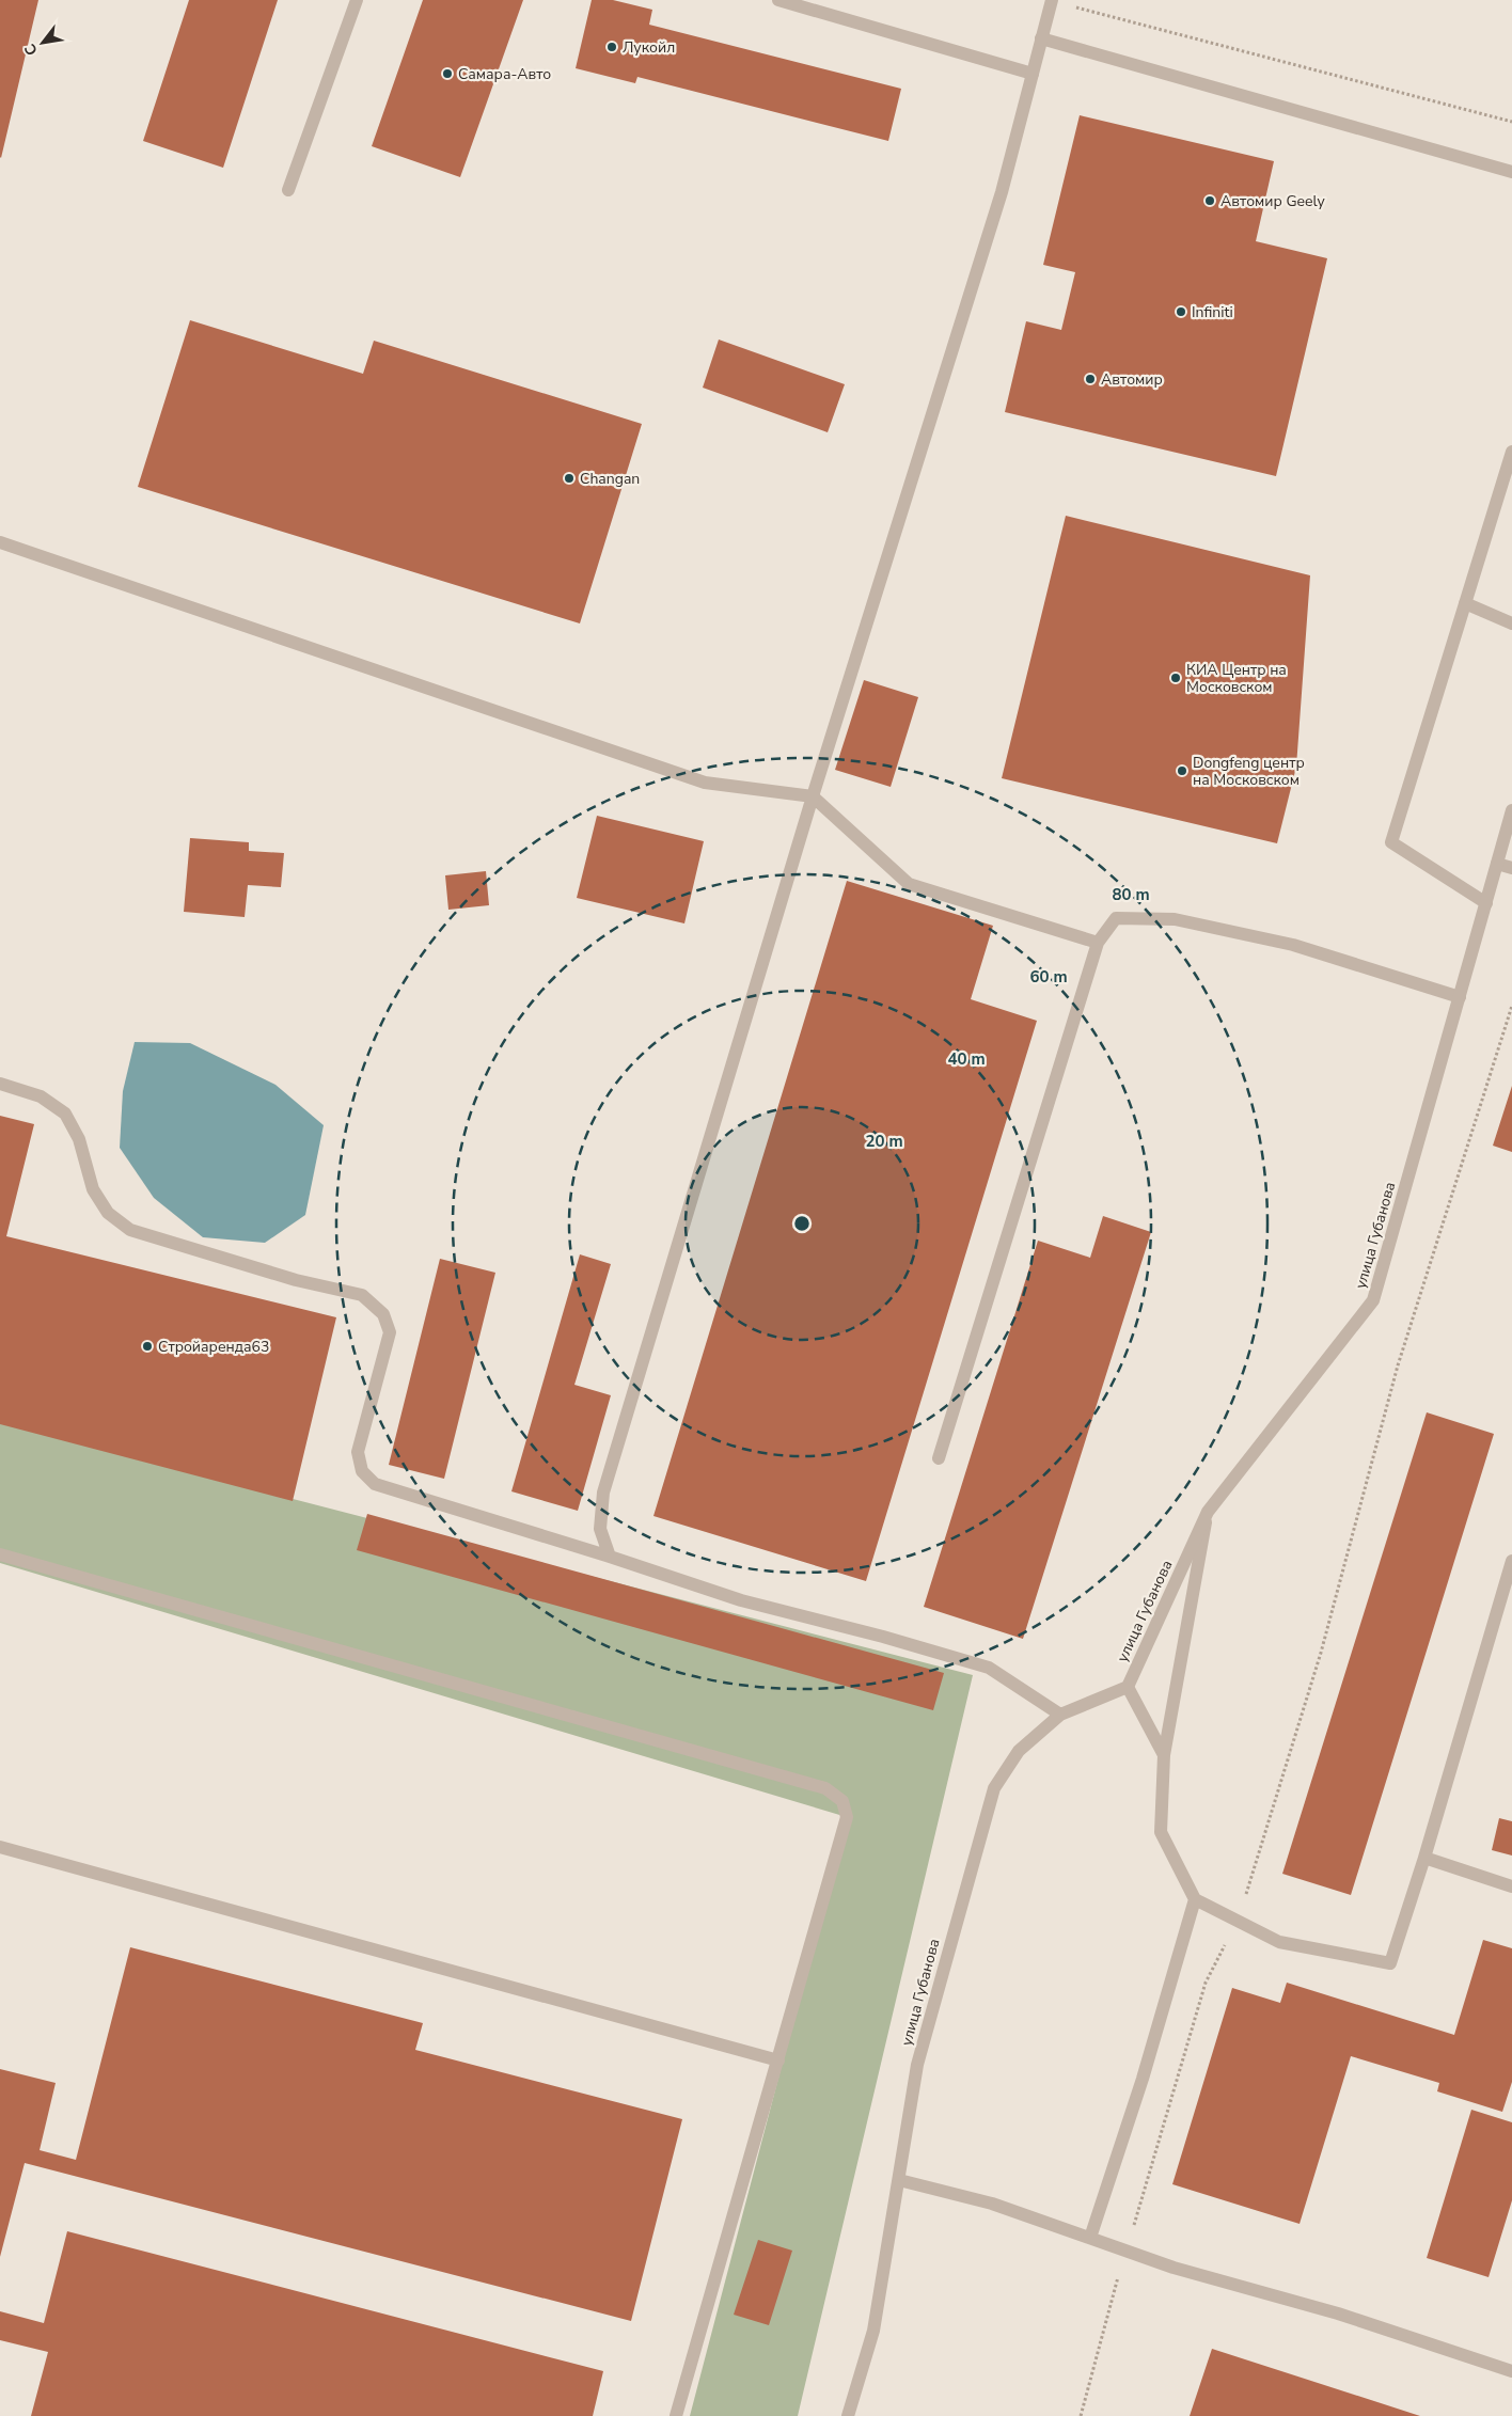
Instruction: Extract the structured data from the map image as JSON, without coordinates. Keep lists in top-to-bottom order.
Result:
{
  "streets": {
    "street": ["улица Губанова"]
  },
  "places": [
    "Лукойл",
    "Самара-Авто",
    "Автомир Geely",
    "Infiniti",
    "Автомир",
    "Changan",
    "КИА Центр на Московском",
    "Dongfeng центр на Московском",
    "Стройаренда63"
  ],
  "north": "bottom left",
  "rings": [
    "80 m",
    "60 m",
    "40 m",
    "20 m"
  ]
}
